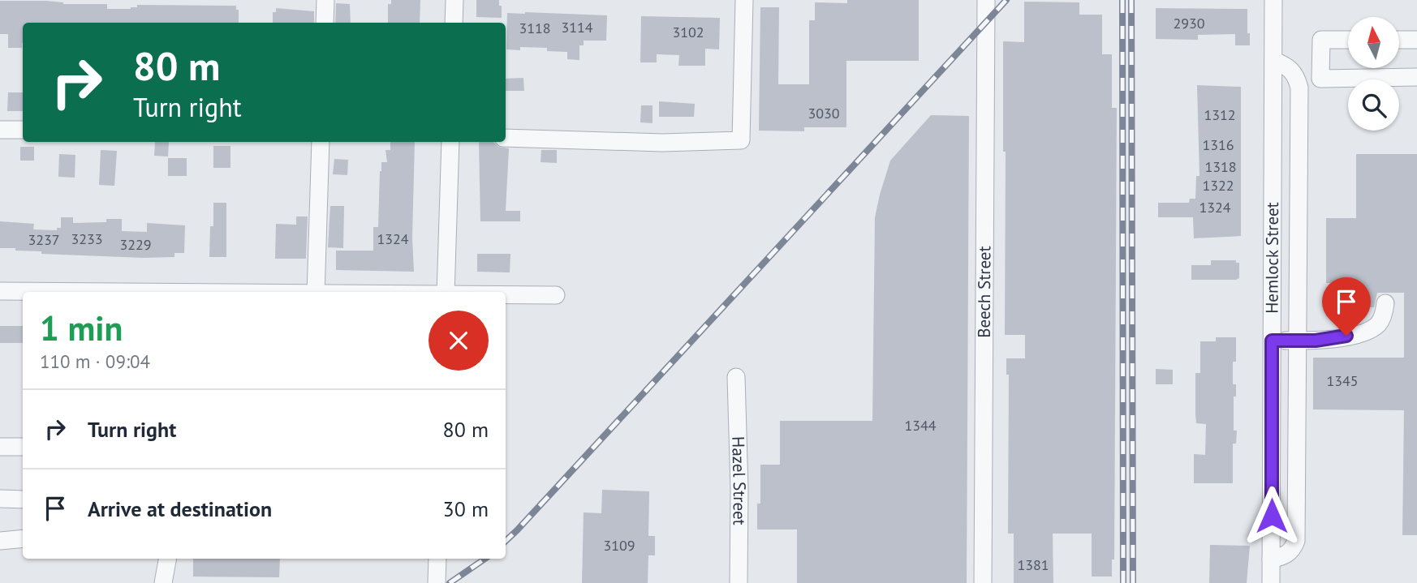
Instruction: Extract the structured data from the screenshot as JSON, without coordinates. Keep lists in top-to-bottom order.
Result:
{
  "streets": {
    "street": ["Hemlock Street", "Beech Street", "Hazel Street"]
  },
  "house_numbers": [
    "2930",
    "3114",
    "3118",
    "3102",
    "3030",
    "1312",
    "1316",
    "1318",
    "1322",
    "1324",
    "3233",
    "1324",
    "3237",
    "3229",
    "1345",
    "1344",
    "3109",
    "1381"
  ],
  "north": "top",
  "page": {
    "turn": ["80 m", "Turn right"],
    "heading": ["1 min", "110 m · 09:04"],
    "list": [
      {
        "name": "Turn right",
        "value": "80 m"
      },
      {
        "name": "Arrive at destination",
        "value": "30 m"
      }
    ]
  }
}
